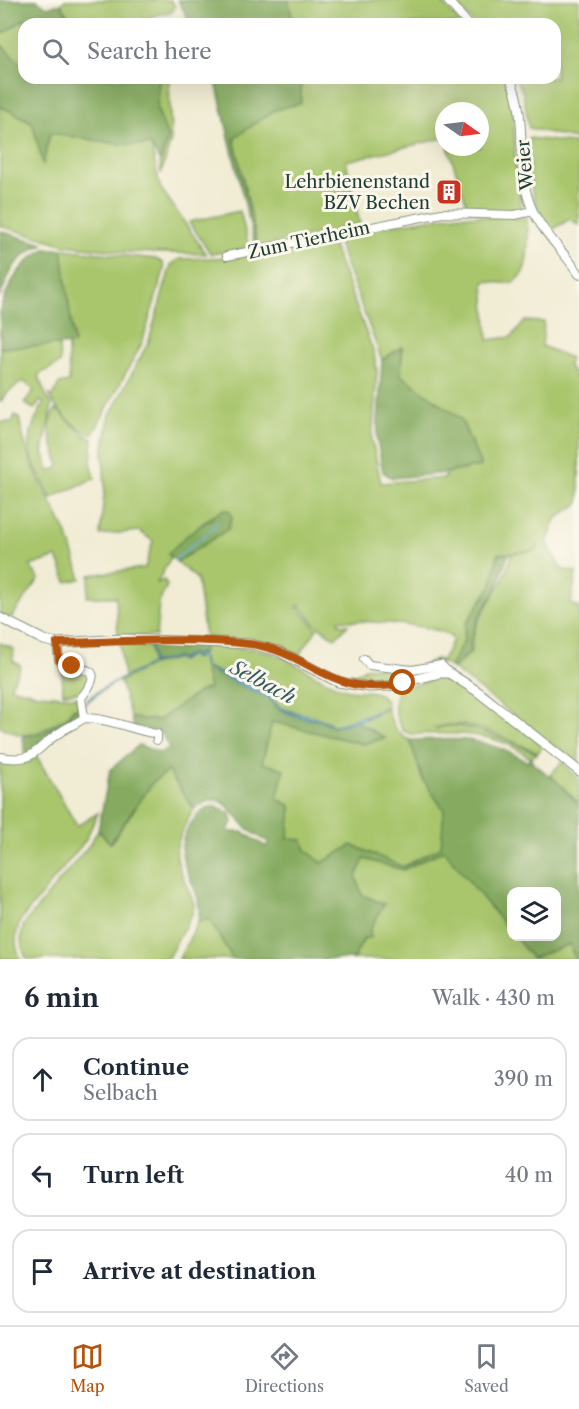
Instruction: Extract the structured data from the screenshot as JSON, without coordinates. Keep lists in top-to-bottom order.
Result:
{
  "streets": {
    "street": ["Weier", "Zum Tierheim"]
  },
  "crossings": [
    ["Weier", "Zum Tierheim"]
  ],
  "water": ["Selbach"],
  "places": {
    "building": ["Lehrbienenstand BZV Bechen"]
  },
  "north": "right",
  "page": {
    "search": "Search here",
    "heading": ["6 min", "Walk · 430 m"],
    "list": [
      ["Continue", "Selbach", "390 m"],
      ["Turn left", "40 m"],
      "Arrive at destination"
    ],
    "nav": ["Map", "Directions", "Saved"]
  }
}
